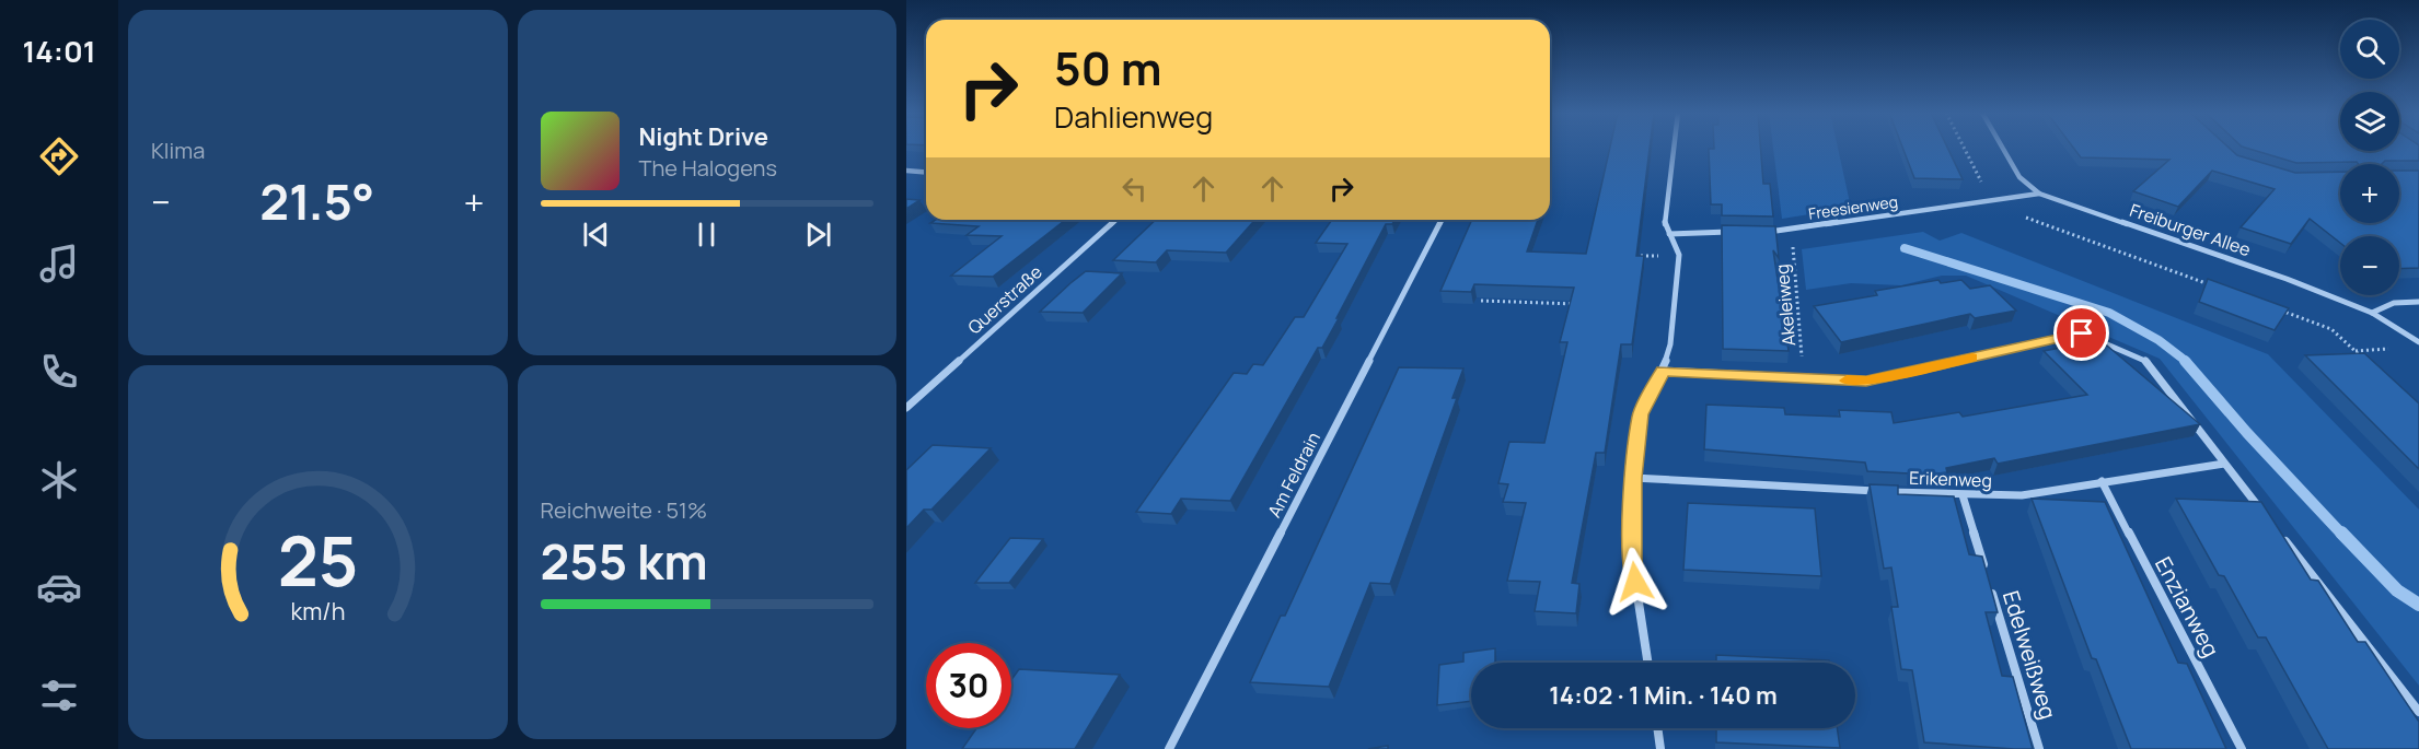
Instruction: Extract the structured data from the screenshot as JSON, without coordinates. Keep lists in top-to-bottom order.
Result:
{
  "streets": {
    "street": [
      "Freesienweg",
      "Freiburger Allee",
      "Querstraße",
      "Am Feldrain",
      "Erikenweg",
      "Enzianweg",
      "Edelweißweg"
    ],
    "path": ["Akeleiweg"]
  },
  "crossings": [
    ["Freesienweg", "Freiburger Allee"],
    ["Freesienweg", "Akeleiweg"],
    ["Erikenweg", "Enzianweg"],
    ["Erikenweg", "Edelweißweg"]
  ],
  "page": {
    "tabs": "14:01",
    "tile": [
      "Klima",
      ["Reichweite · 51%", "255 km"]
    ],
    "map_buttons": ["+", "−"],
    "turn": ["50 m", "Dahlienweg"],
    "song": ["Night Drive", "The Halogens"],
    "heat": ["−", "21.5°", "+"],
    "limit": "30",
    "trip": "14:02 · 1 Min. · 140 m",
    "gauge": ["25", "km/h"]
  }
}
